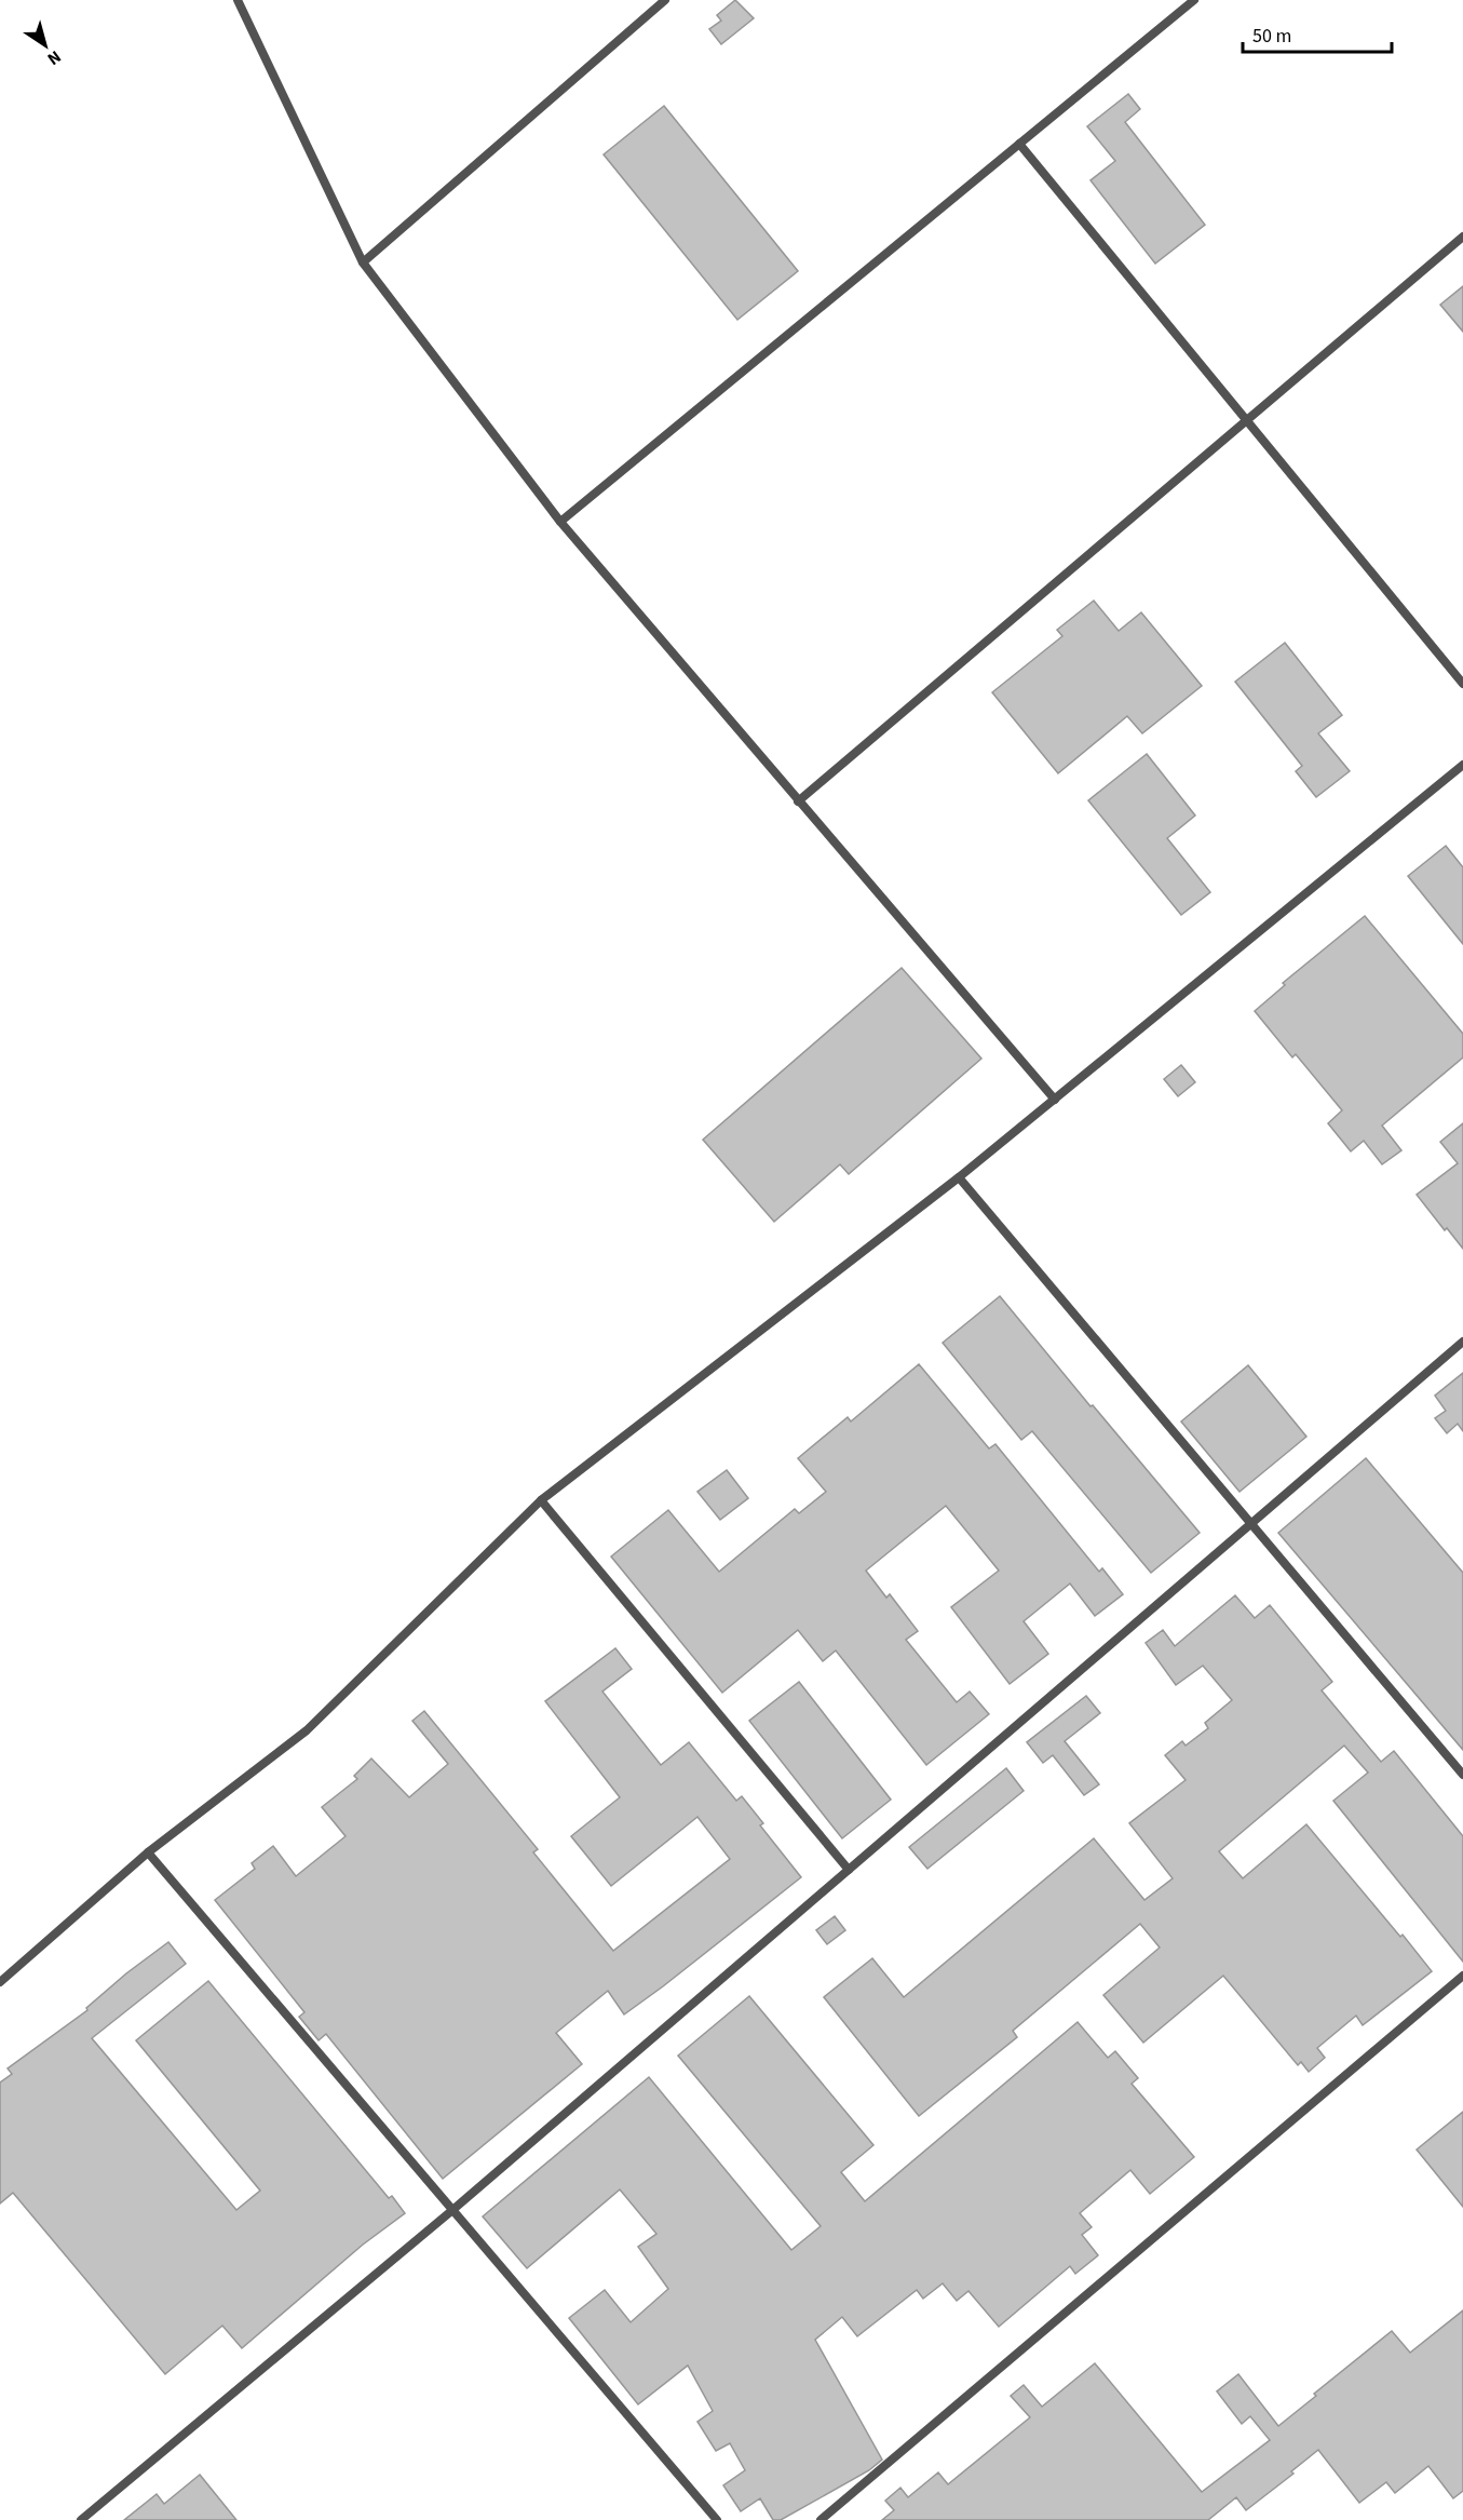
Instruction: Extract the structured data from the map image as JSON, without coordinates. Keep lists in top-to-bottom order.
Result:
{
  "scale_bar": "50 m",
  "north": "bottom right"
}
